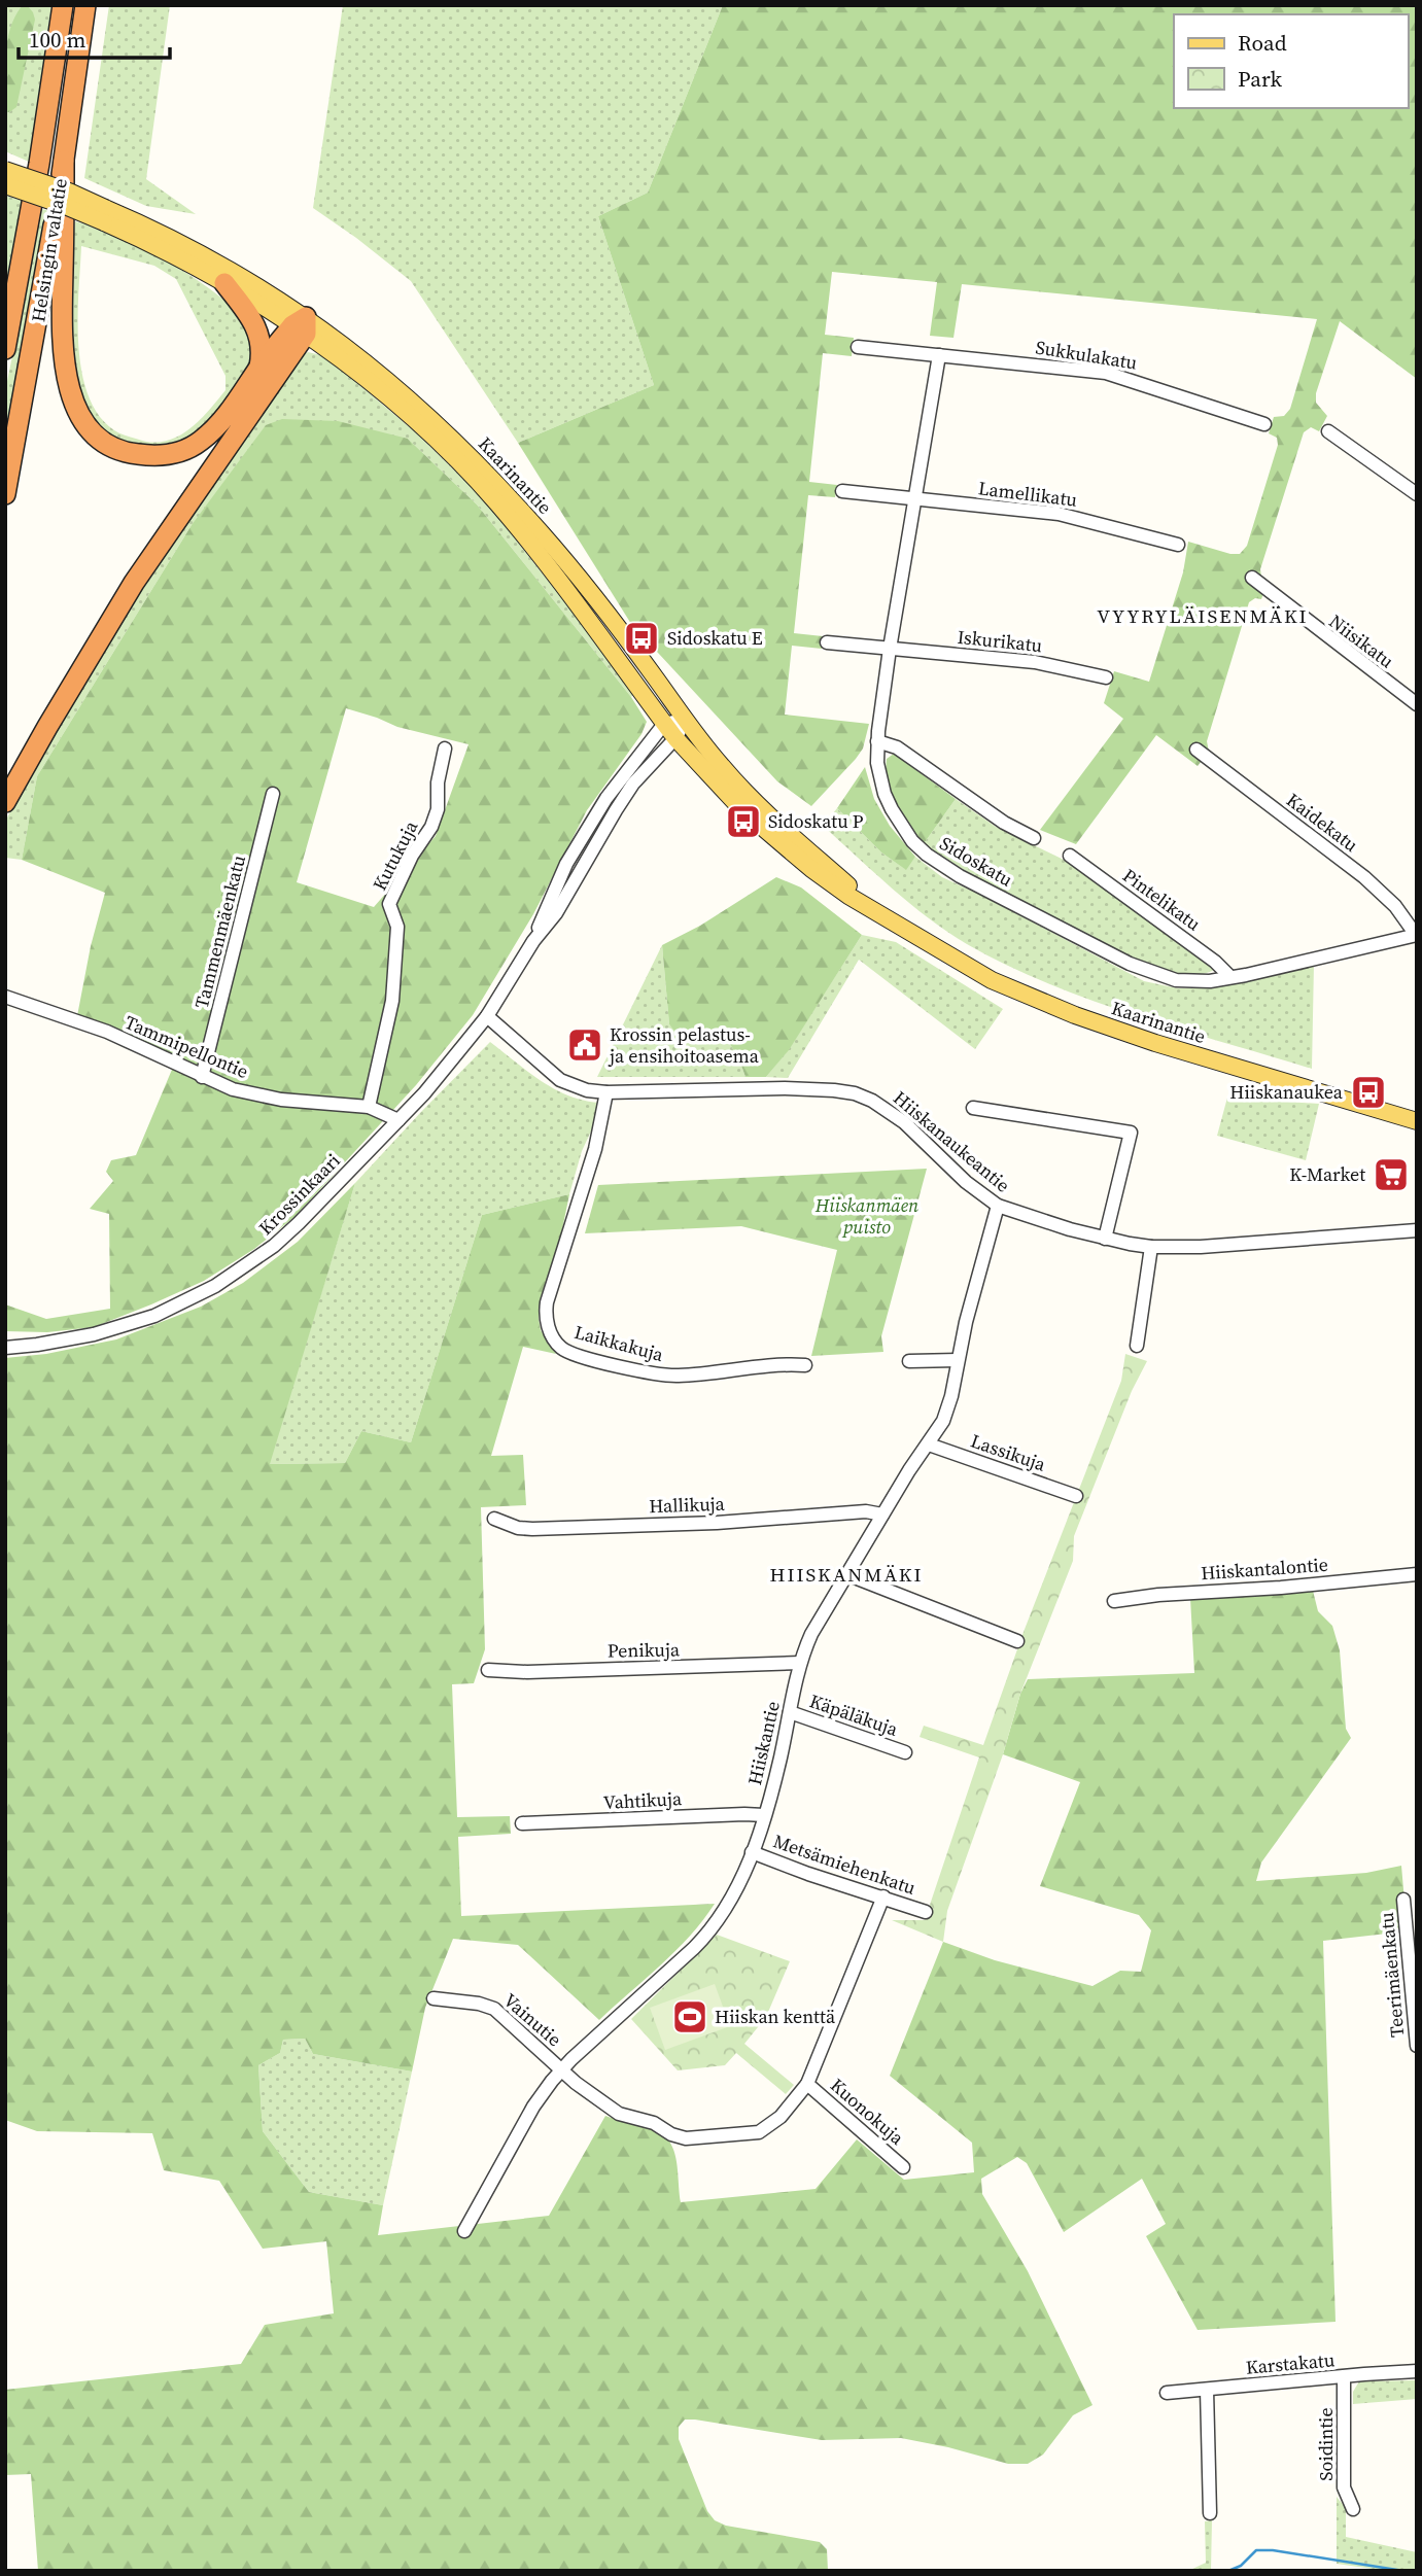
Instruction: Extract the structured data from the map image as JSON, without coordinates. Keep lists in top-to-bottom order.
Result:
{
  "streets": {
    "highway": ["Helsingin valtatie"],
    "main road": ["Kaarinantie"],
    "street": [
      "Sukkulakatu",
      "Lamellikatu",
      "Iskurikatu",
      "Niisikatu",
      "Kaidekatu",
      "Kutukuja",
      "Sidoskatu",
      "Pintelikatu",
      "Tammenmäenkatu",
      "Tammipellontie",
      "Hiiskanaukeantie",
      "Krossinkaari",
      "Laikkakuja",
      "Lassikuja",
      "Hallikuja",
      "Hiiskantalontie",
      "Penikuja",
      "Käpäläkuja",
      "Hiiskantie",
      "Vahtikuja",
      "Metsämiehenkatu",
      "Teerimäenkatu",
      "Vainutie",
      "Kuonokuja",
      "Karstakatu",
      "Soidintie"
    ]
  },
  "crossings": [
    ["Sukkulakatu", "Sidoskatu"],
    ["Kaarinantie", "Krossinkaari"],
    ["Lamellikatu", "Sidoskatu"],
    ["Iskurikatu", "Sidoskatu"],
    ["Kaidekatu", "Sidoskatu"],
    ["Kutukuja", "Tammipellontie"],
    ["Sidoskatu", "Pintelikatu"],
    ["Tammenmäenkatu", "Tammipellontie"],
    ["Tammipellontie", "Krossinkaari"],
    ["Hiiskanaukeantie", "Krossinkaari"],
    ["Hiiskanaukeantie", "Laikkakuja"],
    ["Hiiskanaukeantie", "Hiiskantie"],
    ["Lassikuja", "Hiiskantie"],
    ["Hallikuja", "Hiiskantie"],
    ["Penikuja", "Hiiskantie"],
    ["Käpäläkuja", "Hiiskantie"],
    ["Hiiskantie", "Vahtikuja"],
    ["Hiiskantie", "Metsämiehenkatu"],
    ["Hiiskantie", "Vainutie"],
    ["Metsämiehenkatu", "Vainutie"],
    ["Vainutie", "Kuonokuja"],
    ["Karstakatu", "Soidintie"]
  ],
  "districts": ["VYYRYLÄISENMÄKI", "HIISKANMÄKI"],
  "parks": ["Hiiskanmäen puisto"],
  "places": {
    "bus stop": ["Sidoskatu E", "Sidoskatu P", "Hiiskanaukea"],
    "public building": ["Krossin pelastus- ja ensihoitoasema"],
    "supermarket": ["K-Market"],
    "sports": ["Hiiskan kenttä"]
  },
  "legend": ["Road", "Park"],
  "scale_bar": "100 m"
}
